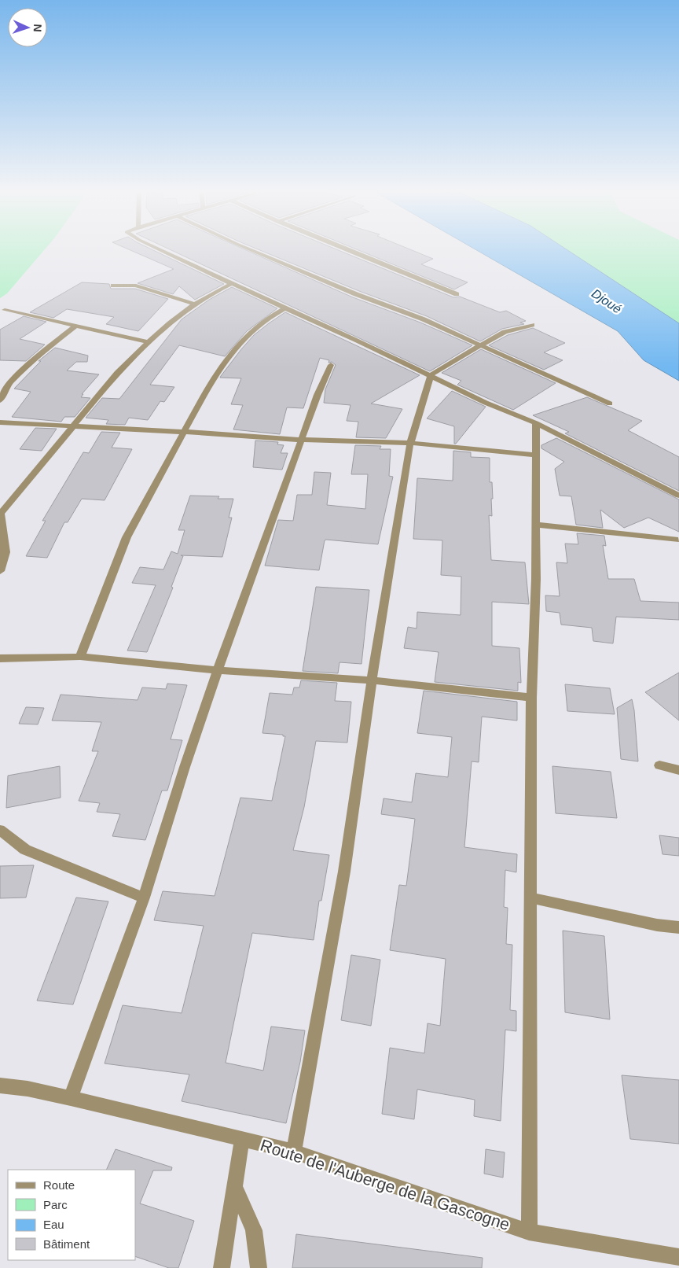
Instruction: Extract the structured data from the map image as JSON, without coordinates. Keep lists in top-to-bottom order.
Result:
{
  "streets": {
    "street": ["Route de l'Auberge de la Gascogne"]
  },
  "water": ["Djoué"],
  "legend": [
    "Route",
    "Parc",
    "Eau",
    "Bâtiment"
  ],
  "north": "right"
}
